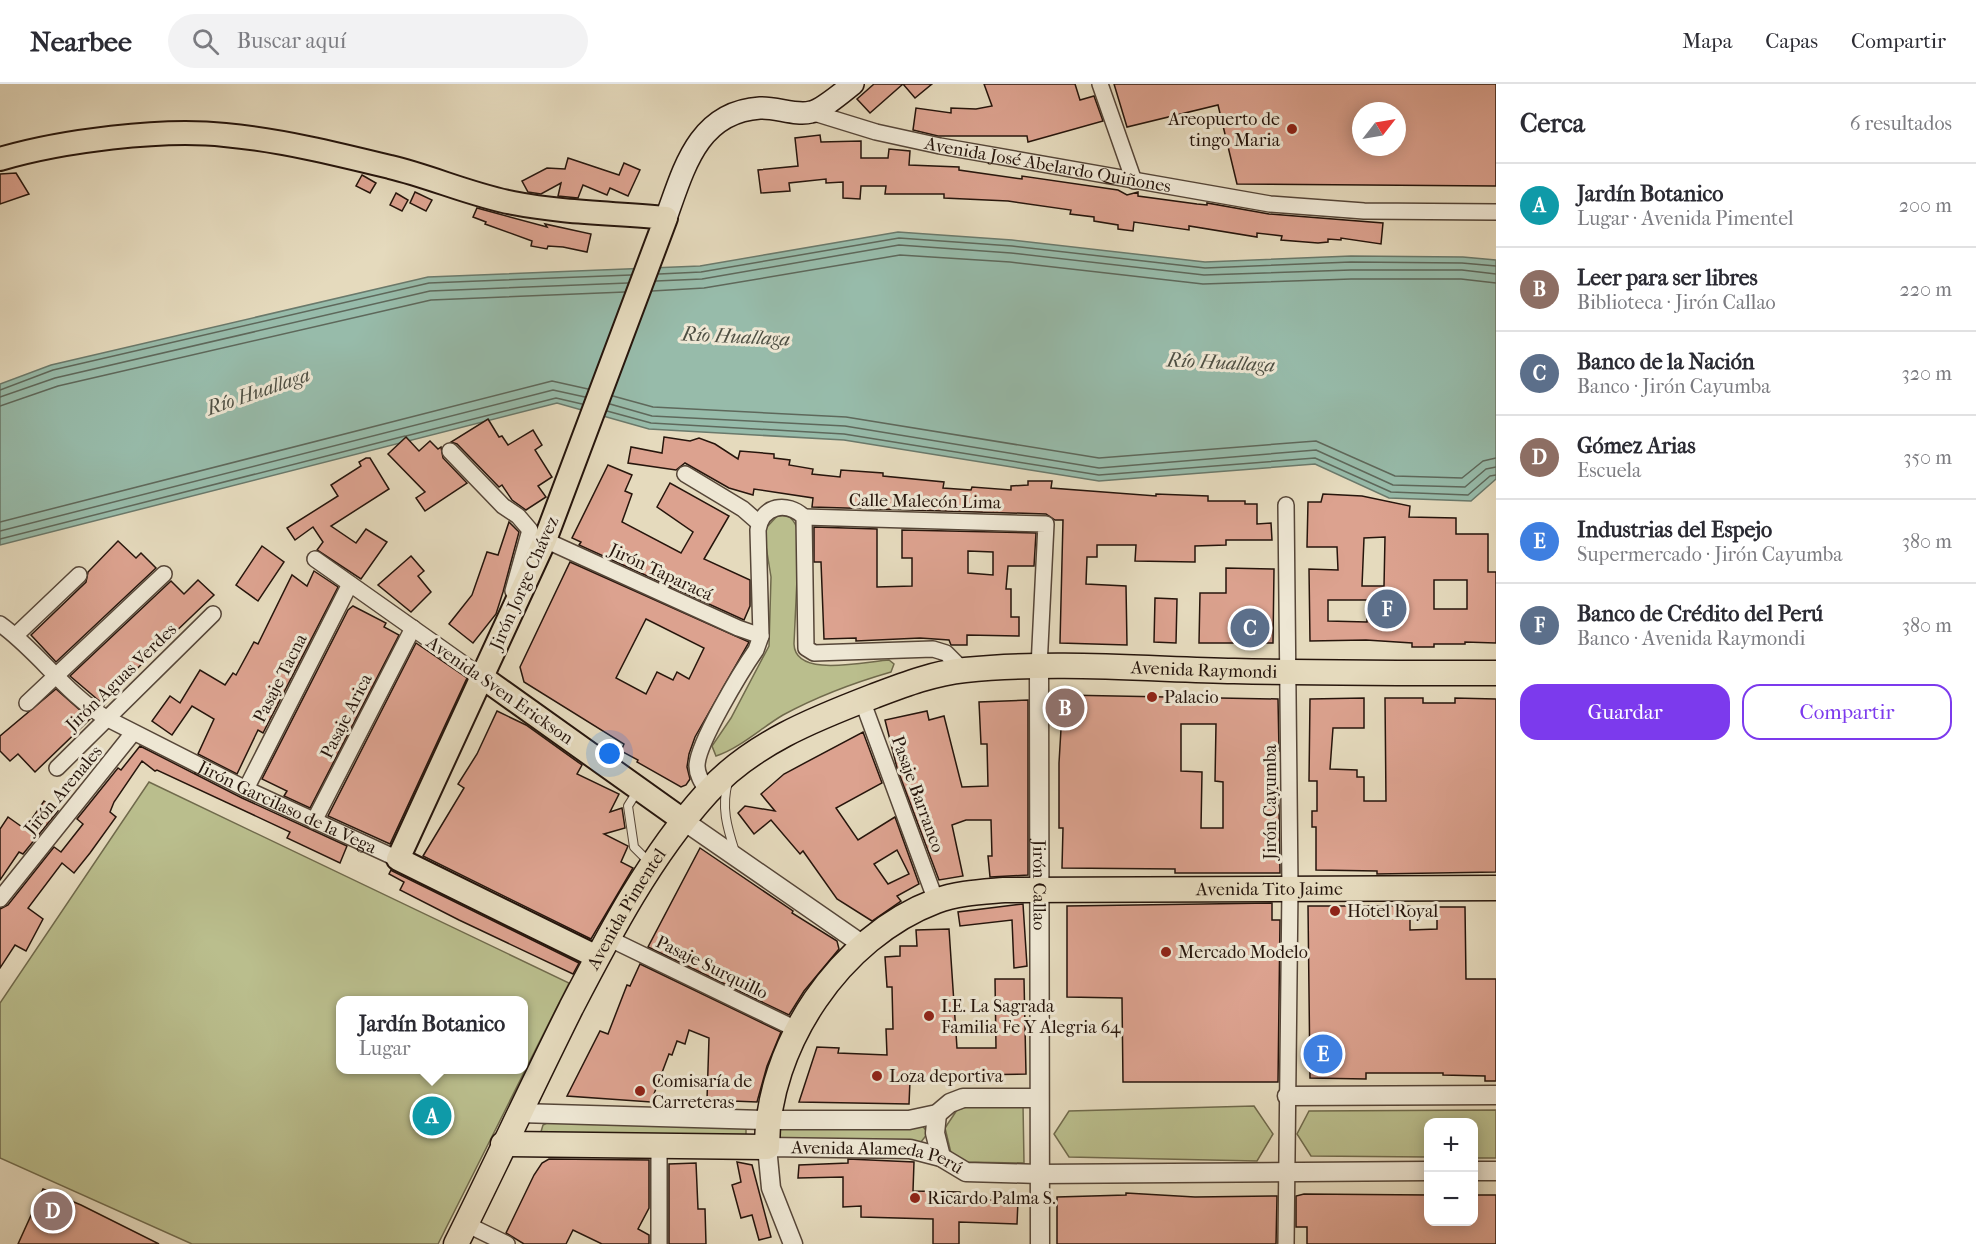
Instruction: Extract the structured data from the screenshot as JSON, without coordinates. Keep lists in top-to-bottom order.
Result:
{
  "streets": {
    "highway": [
      "Avenida Raymondi",
      "Avenida Tito Jaime",
      "Avenida Pimentel",
      "Avenida Alameda Perú"
    ],
    "main road": [
      "Avenida José Abelardo Quiñones",
      "Jirón Jorge Chávez",
      "Avenida Sven Erickson",
      "Jirón Garcilaso de la Vega"
    ],
    "street": [
      "Calle Malecón Lima",
      "Jirón Taparacá",
      "Jirón Aguas Verdes",
      "Pasaje Tacna",
      "Pasaje Arica",
      "Jirón Arenales",
      "Pasaje Barranco",
      "Jirón Cayumba",
      "Jirón Callao",
      "Pasaje Surquillo"
    ]
  },
  "crossings": [
    ["Avenida José Abelardo Quiñones", "Jirón Jorge Chávez"],
    ["Calle Malecón Lima", "Jirón Callao"],
    ["Jirón Taparacá", "Jirón Jorge Chávez"],
    ["Jirón Jorge Chávez", "Avenida Sven Erickson"],
    ["Jirón Jorge Chávez", "Jirón Garcilaso de la Vega"],
    ["Avenida Raymondi", "Jirón Cayumba"],
    ["Avenida Raymondi", "Jirón Callao"],
    ["Avenida Raymondi", "Avenida Pimentel"],
    ["Jirón Aguas Verdes", "Jirón Garcilaso de la Vega"],
    ["Pasaje Tacna", "Avenida Sven Erickson"],
    ["Pasaje Tacna", "Jirón Garcilaso de la Vega"],
    ["Avenida Sven Erickson", "Pasaje Arica"],
    ["Avenida Sven Erickson", "Avenida Tito Jaime"],
    ["Avenida Sven Erickson", "Avenida Pimentel"],
    ["Pasaje Arica", "Jirón Garcilaso de la Vega"],
    ["Jirón Arenales", "Jirón Garcilaso de la Vega"],
    ["Pasaje Barranco", "Avenida Tito Jaime"],
    ["Pasaje Barranco", "Avenida Pimentel"],
    ["Jirón Cayumba", "Avenida Tito Jaime"],
    ["Jirón Cayumba", "Avenida Alameda Perú"],
    ["Jirón Garcilaso de la Vega", "Avenida Pimentel"],
    ["Jirón Garcilaso de la Vega", "Pasaje Surquillo"],
    ["Jirón Callao", "Avenida Tito Jaime"],
    ["Jirón Callao", "Avenida Alameda Perú"],
    ["Avenida Tito Jaime", "Pasaje Surquillo"],
    ["Avenida Tito Jaime", "Avenida Alameda Perú"],
    ["Avenida Pimentel", "Pasaje Surquillo"],
    ["Avenida Pimentel", "Avenida Alameda Perú"]
  ],
  "water": ["Río Huallaga"],
  "places": [
    "Areopuerto de tingo Maria",
    "Palacio",
    "Hotel Royal",
    "Mercado Modelo",
    "I.E. La Sagrada Familia Fe Y Alegria 64",
    "Loza deportiva",
    "Comisaría de Carreteras",
    "Ricardo Palma S."
  ],
  "north": "top right",
  "page": {
    "header": "Nearbee",
    "search": "Buscar aquí",
    "nav": ["Mapa", "Capas", "Compartir"],
    "heading": ["Cerca", "6 resultados"],
    "list": [
      {
        "mark": "A",
        "name": "Jardín Botanico",
        "note": "Lugar · Avenida Pimentel",
        "value": "200 m"
      },
      {
        "mark": "B",
        "name": "Leer para ser libres",
        "note": "Biblioteca · Jirón Callao",
        "value": "220 m"
      },
      {
        "mark": "C",
        "name": "Banco de la Nación",
        "note": "Banco · Jirón Cayumba",
        "value": "320 m"
      },
      {
        "mark": "D",
        "name": "Gómez Arias",
        "note": "Escuela",
        "value": "350 m"
      },
      {
        "mark": "E",
        "name": "Industrias del Espejo",
        "note": "Supermercado · Jirón Cayumba",
        "value": "380 m"
      },
      {
        "mark": "F",
        "name": "Banco de Crédito del Perú",
        "note": "Banco · Avenida Raymondi",
        "value": "380 m"
      }
    ],
    "pins": [
      "F",
      "C",
      "B",
      "E",
      "A",
      "D"
    ],
    "buttons": ["Guardar", "Compartir"],
    "popup": ["Jardín Botanico", "Lugar"],
    "map_buttons": ["+", "−"]
  }
}
